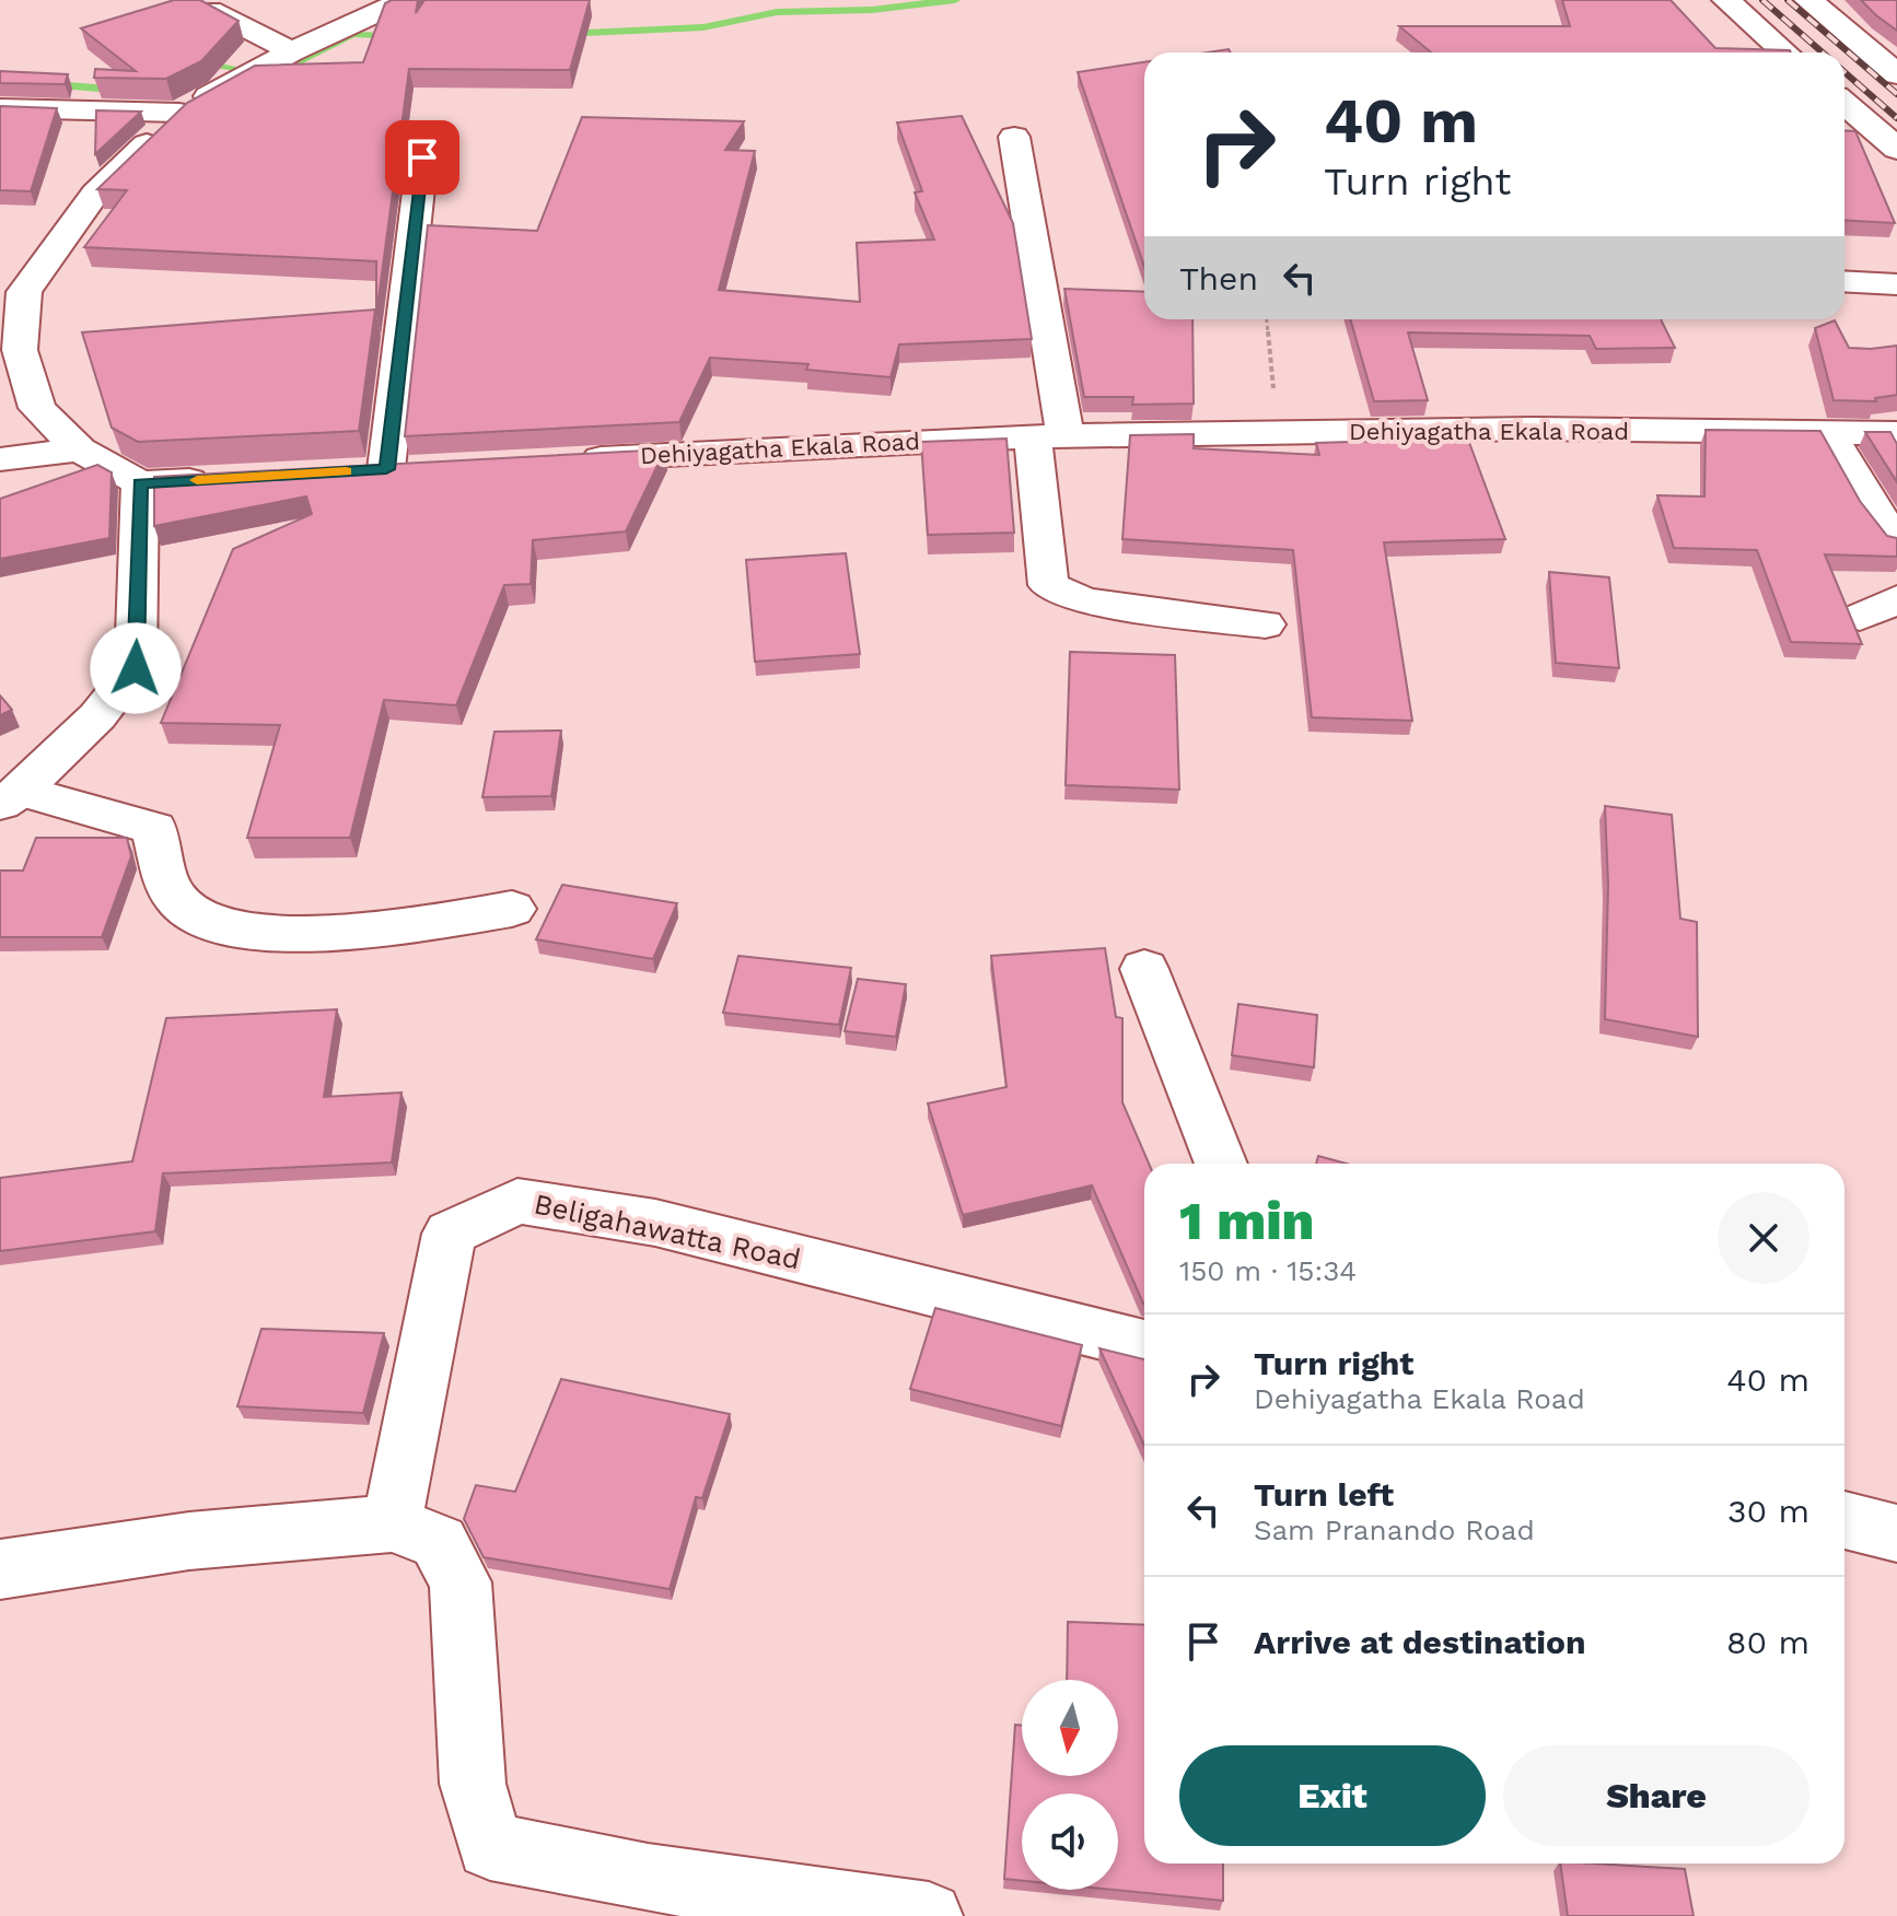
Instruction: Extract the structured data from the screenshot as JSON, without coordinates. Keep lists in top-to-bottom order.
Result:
{
  "streets": {
    "street": ["Dehiyagatha Ekala Road", "Beligahawatta Road"]
  },
  "north": "bottom",
  "page": {
    "turn": ["40 m", "Turn right"],
    "then": "Then",
    "heading": ["1 min", "150 m · 15:34"],
    "list": [
      {
        "name": "Turn right",
        "note": "Dehiyagatha Ekala Road",
        "value": "40 m"
      },
      {
        "name": "Turn left",
        "note": "Sam Pranando Road",
        "value": "30 m"
      },
      {
        "name": "Arrive at destination",
        "value": "80 m"
      }
    ],
    "buttons": ["Exit", "Share"]
  }
}
